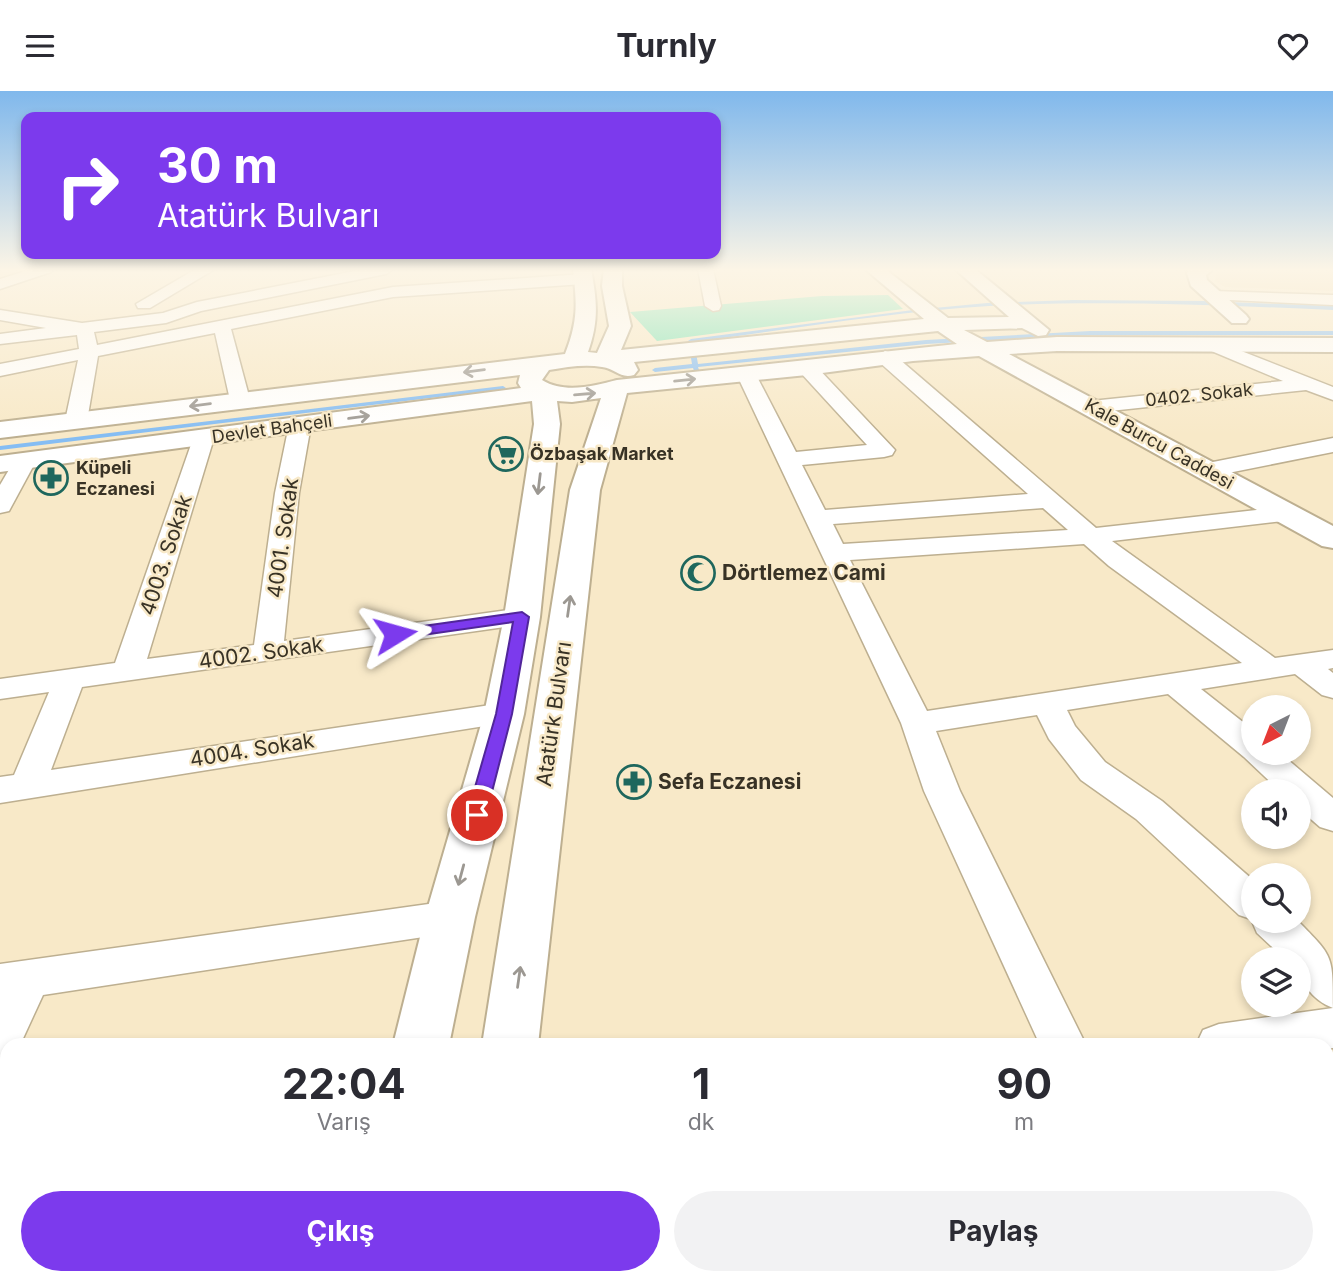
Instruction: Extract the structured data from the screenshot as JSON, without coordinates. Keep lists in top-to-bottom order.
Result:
{
  "streets": {
    "street": [
      "0402. Sokak",
      "Devlet Bahçeli",
      "Kale Burcu Caddesi",
      "4001. Sokak",
      "4003. Sokak",
      "4002. Sokak",
      "Atatürk Bulvarı",
      "4004. Sokak"
    ]
  },
  "crossings": [
    ["0402. Sokak", "Kale Burcu Caddesi"],
    ["Devlet Bahçeli", "4001. Sokak"],
    ["Devlet Bahçeli", "4003. Sokak"],
    ["4001. Sokak", "4002. Sokak"],
    ["4003. Sokak", "4002. Sokak"]
  ],
  "places": {
    "supermarket": ["Özbaşak Market"],
    "pharmacy": ["Küpeli Eczanesi", "Sefa Eczanesi"],
    "mosque": ["Dörtlemez Cami"]
  },
  "north": "bottom left",
  "page": {
    "header": "Turnly",
    "turn": ["30 m", "Atatürk Bulvarı"],
    "eta": [
      "22:04",
      "Varış",
      "1",
      "dk",
      "90",
      "m"
    ],
    "buttons": ["Çıkış", "Paylaş"]
  }
}
